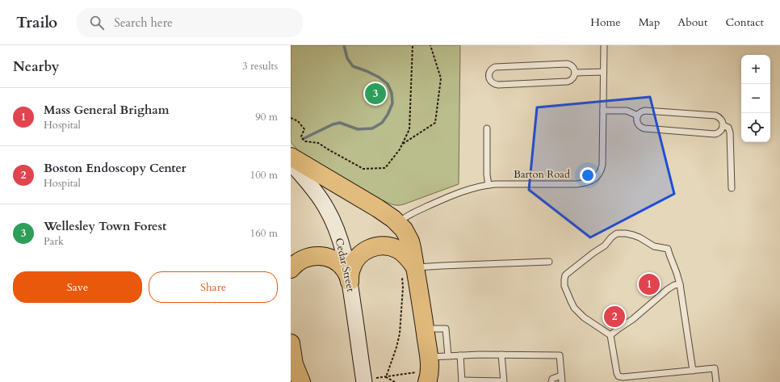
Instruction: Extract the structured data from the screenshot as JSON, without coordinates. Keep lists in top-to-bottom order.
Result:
{
  "streets": {
    "main road": ["Cedar Street"],
    "lane": ["Barton Road"]
  },
  "page": {
    "header": "Trailo",
    "search": "Search here",
    "nav": [
      "Home",
      "Map",
      "About",
      "Contact"
    ],
    "heading": ["Nearby", "3 results"],
    "map_buttons": ["+", "−"],
    "pins": ["3", "1", "2"],
    "list": [
      {
        "mark": "1",
        "name": "Mass General Brigham",
        "note": "Hospital",
        "value": "90 m"
      },
      {
        "mark": "2",
        "name": "Boston Endoscopy Center",
        "note": "Hospital",
        "value": "100 m"
      },
      {
        "mark": "3",
        "name": "Wellesley Town Forest",
        "note": "Park",
        "value": "160 m"
      }
    ],
    "buttons": ["Save", "Share"]
  }
}
